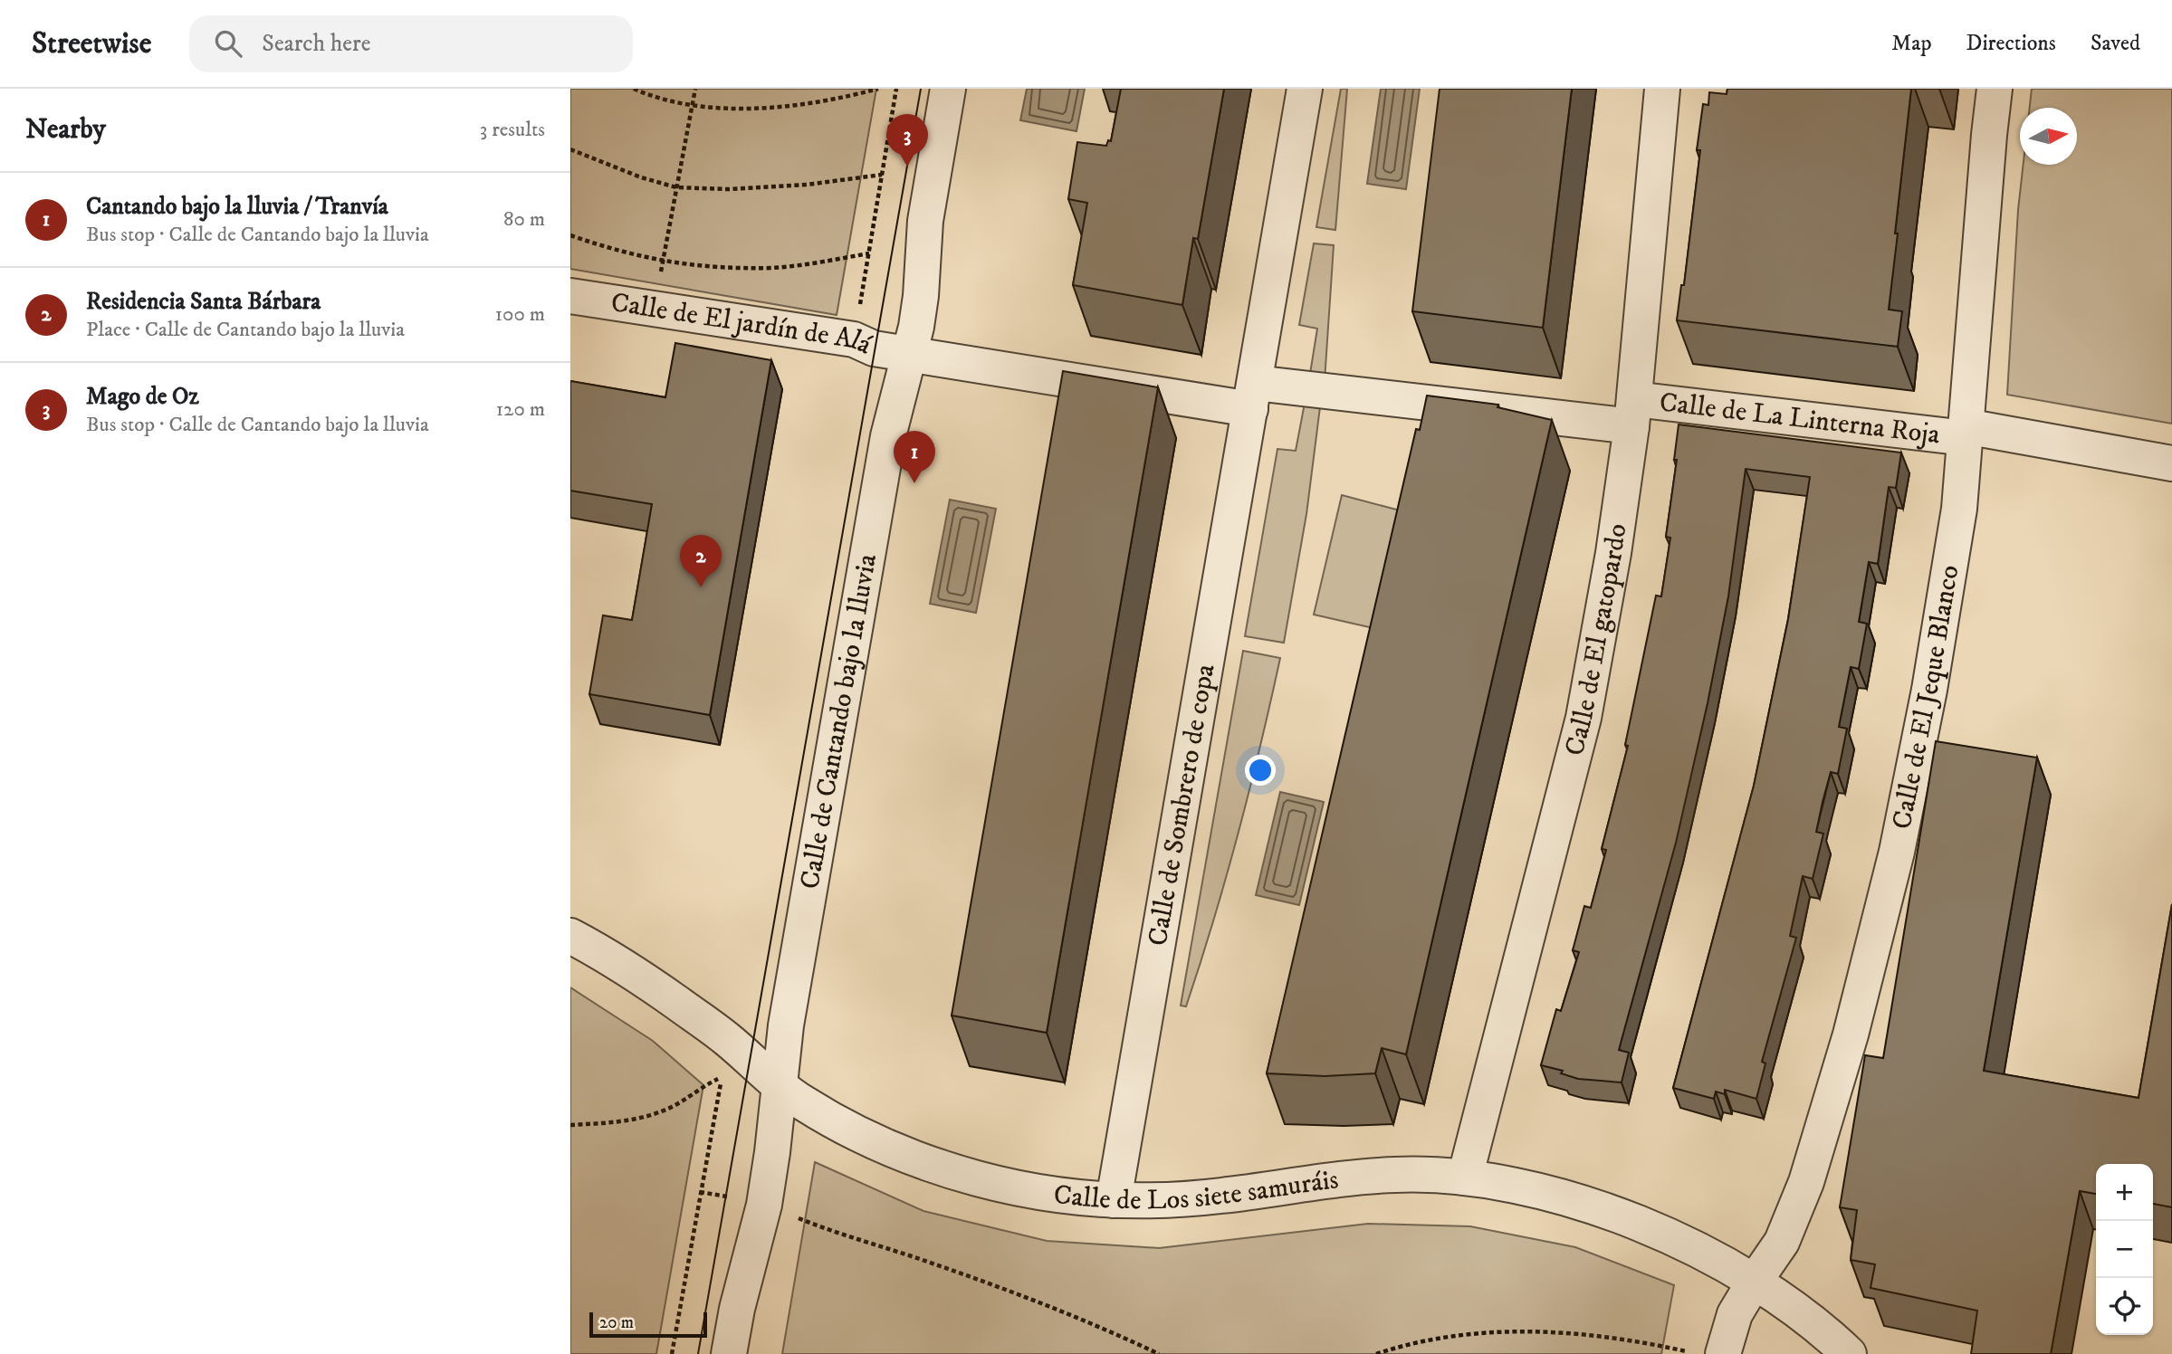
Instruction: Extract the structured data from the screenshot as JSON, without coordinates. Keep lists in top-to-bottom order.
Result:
{
  "streets": {
    "street": [
      "Calle de El jardín de Alá",
      "Calle de La Linterna Roja",
      "Calle de El gatopardo",
      "Calle de El Jeque Blanco",
      "Calle de Cantando bajo la lluvia",
      "Calle de Sombrero de copa",
      "Calle de Los siete samuráis"
    ]
  },
  "crossings": [
    ["Calle de El jardín de Alá", "Calle de La Linterna Roja"],
    ["Calle de El jardín de Alá", "Calle de Cantando bajo la lluvia"],
    ["Calle de La Linterna Roja", "Calle de El gatopardo"],
    ["Calle de La Linterna Roja", "Calle de El Jeque Blanco"],
    ["Calle de La Linterna Roja", "Calle de Cantando bajo la lluvia"],
    ["Calle de La Linterna Roja", "Calle de Sombrero de copa"],
    ["Calle de El gatopardo", "Calle de Los siete samuráis"],
    ["Calle de El Jeque Blanco", "Calle de Los siete samuráis"],
    ["Calle de Cantando bajo la lluvia", "Calle de Los siete samuráis"],
    ["Calle de Sombrero de copa", "Calle de Los siete samuráis"]
  ],
  "scale_bar": "20 m",
  "north": "right",
  "page": {
    "header": "Streetwise",
    "search": "Search here",
    "nav": ["Map", "Directions", "Saved"],
    "heading": ["Nearby", "3 results"],
    "pins": ["3", "1", "2"],
    "list": [
      {
        "mark": "1",
        "name": "Cantando bajo la lluvia / Tranvía",
        "note": "Bus stop · Calle de Cantando bajo la lluvia",
        "value": "80 m"
      },
      {
        "mark": "2",
        "name": "Residencia Santa Bárbara",
        "note": "Place · Calle de Cantando bajo la lluvia",
        "value": "100 m"
      },
      {
        "mark": "3",
        "name": "Mago de Oz",
        "note": "Bus stop · Calle de Cantando bajo la lluvia",
        "value": "120 m"
      }
    ],
    "map_buttons": ["+", "−"],
    "scale": "20 m"
  }
}
